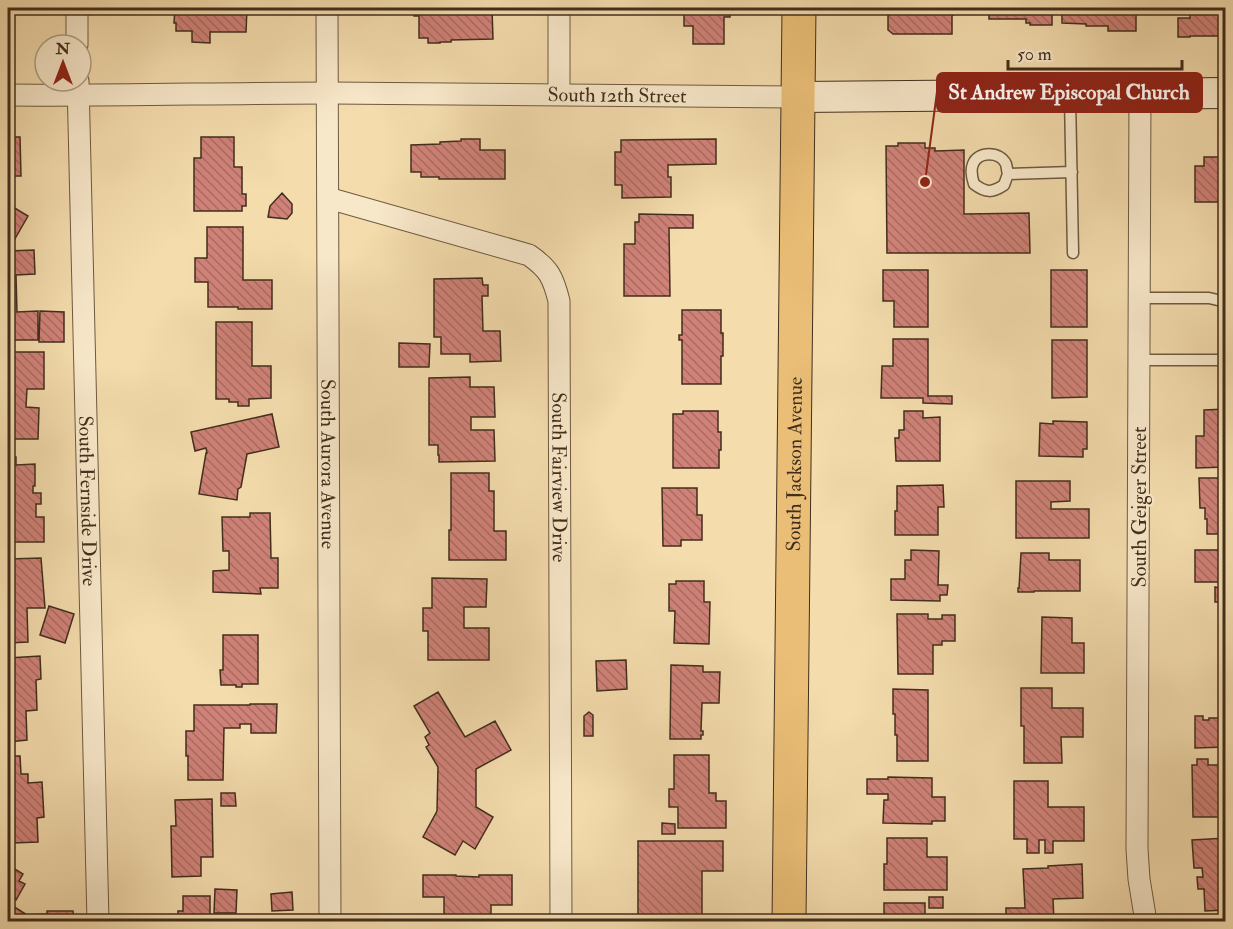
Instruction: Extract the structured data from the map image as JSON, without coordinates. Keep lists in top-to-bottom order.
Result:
{
  "streets": {
    "main road": ["South 12th Street", "South Jackson Avenue"],
    "street": [
      "South Aurora Avenue",
      "South Fairview Drive",
      "South Fernside Drive",
      "South Geiger Street"
    ]
  },
  "crossings": [
    ["South 12th Street", "South Aurora Avenue"],
    ["South 12th Street", "South Jackson Avenue"],
    ["South 12th Street", "South Geiger Street"],
    ["South Aurora Avenue", "South Fairview Drive"]
  ],
  "places": ["St Andrew Episcopal Church"],
  "scale_bar": "50 m",
  "north": "top"
}
